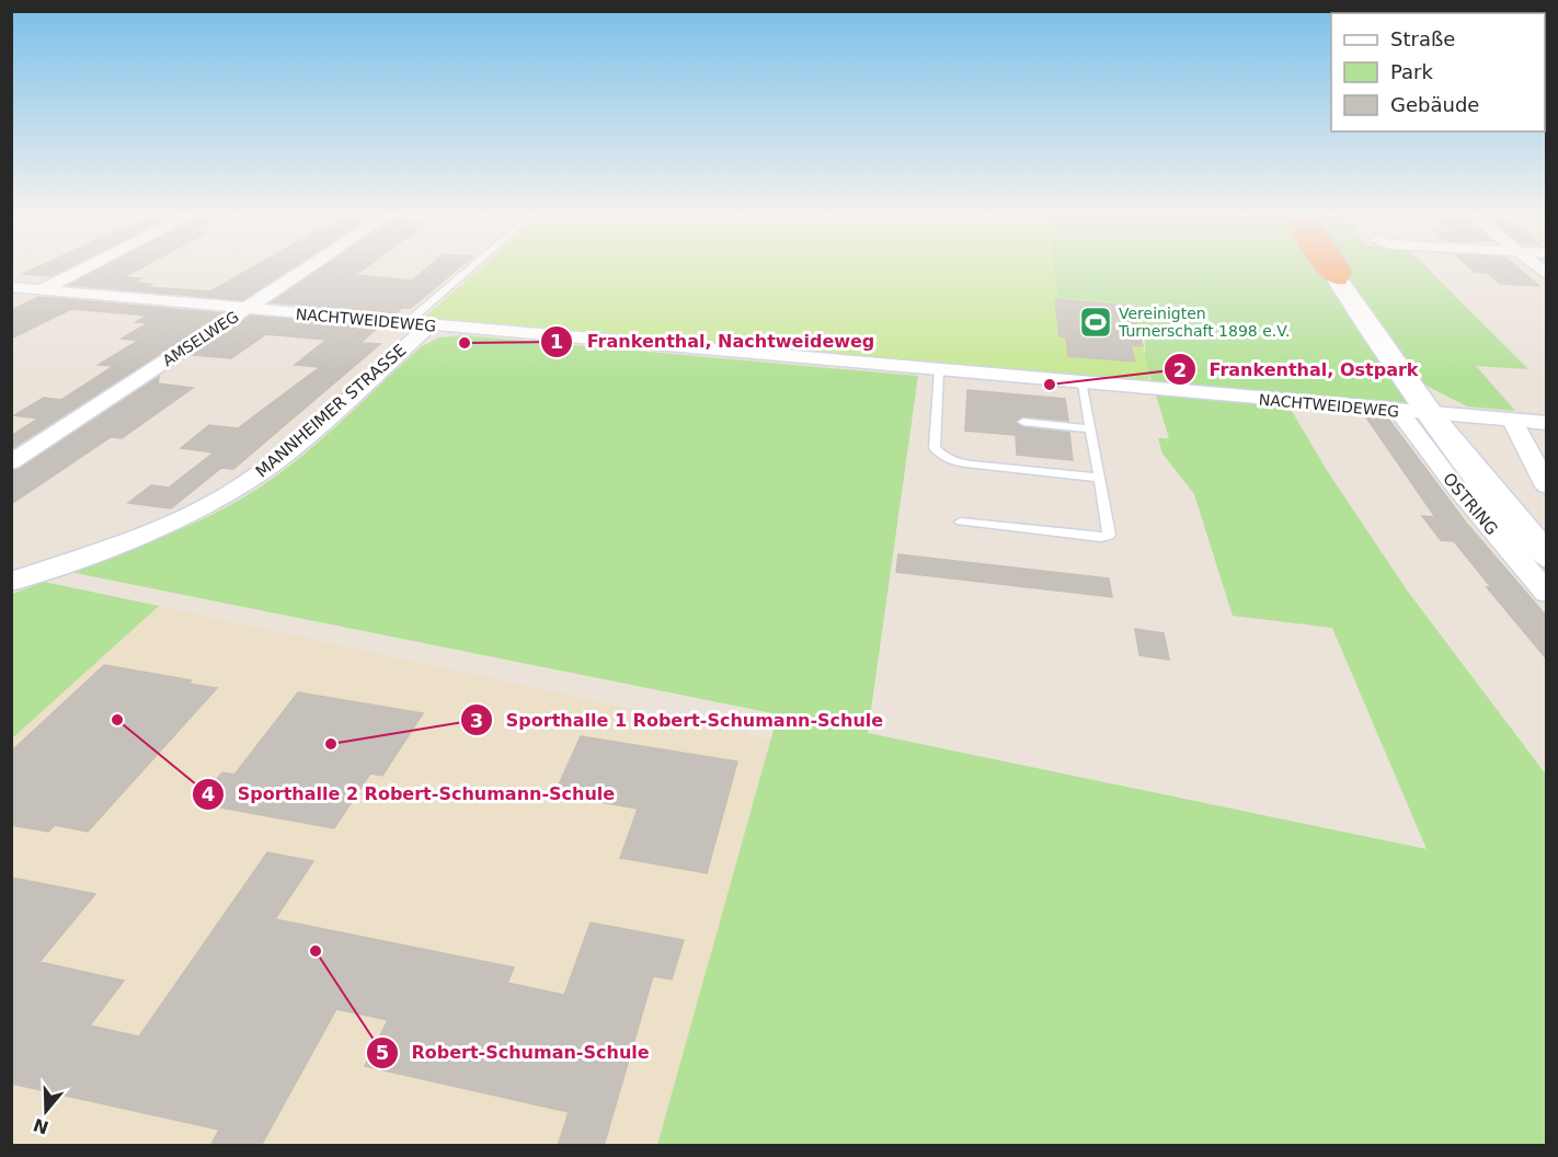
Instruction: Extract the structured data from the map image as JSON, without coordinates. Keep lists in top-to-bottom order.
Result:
{
  "streets": {
    "main road": ["OSTRING"],
    "street": ["NACHTWEIDEWEG", "AMSELWEG", "MANNHEIMER STRASSE"]
  },
  "crossings": [
    ["NACHTWEIDEWEG", "AMSELWEG"],
    ["NACHTWEIDEWEG", "MANNHEIMER STRASSE"],
    ["NACHTWEIDEWEG", "OSTRING"]
  ],
  "places": {
    "sports": ["Vereinigten Turnerschaft 1898 e.V."],
    "other": [
      "Frankenthal, Nachtweideweg",
      "Frankenthal, Ostpark",
      "Sporthalle 2 Robert-Schumann-Schule",
      "Sporthalle 1 Robert-Schumann-Schule",
      "Robert-Schuman-Schule"
    ]
  },
  "legend": ["Straße", "Park", "Gebäude"],
  "north": "bottom"
}
